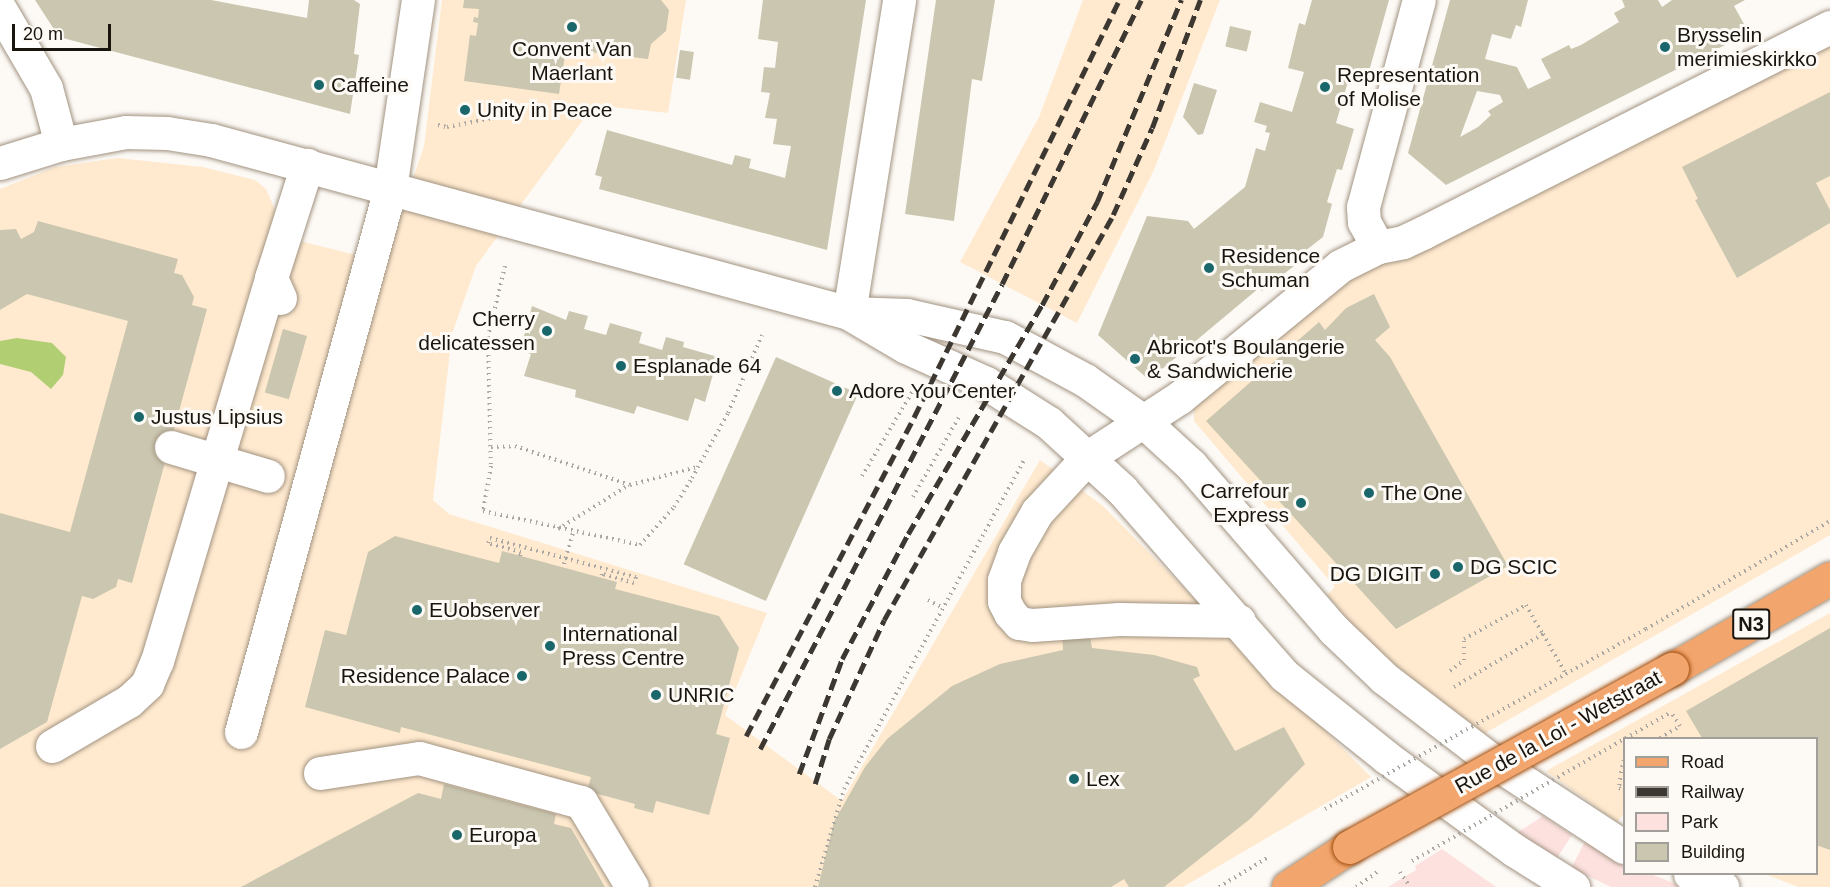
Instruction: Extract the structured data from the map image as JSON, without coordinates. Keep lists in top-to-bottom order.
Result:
{
  "streets": {
    "main road": ["N3", "Rue de la Loi - Wetstraat"]
  },
  "places": [
    "Convent Van Maerlant",
    "Brysselin merimieskirkko",
    "Caffeine",
    "Representation of Molise",
    "Unity in Peace",
    "Residence Schuman",
    "Cherry delicatessen",
    "Abricot's Boulangerie & Sandwicherie",
    "Esplanade 64",
    "Adore You Center",
    "Justus Lipsius",
    "The One",
    "Carrefour Express",
    "DG SCIC",
    "DG DIGIT",
    "EUobserver",
    "International Press Centre",
    "Residence Palace",
    "UNRIC",
    "Lex",
    "Europa"
  ],
  "legend": [
    "Road",
    "Railway",
    "Park",
    "Building"
  ],
  "scale_bar": "20 m"
}
